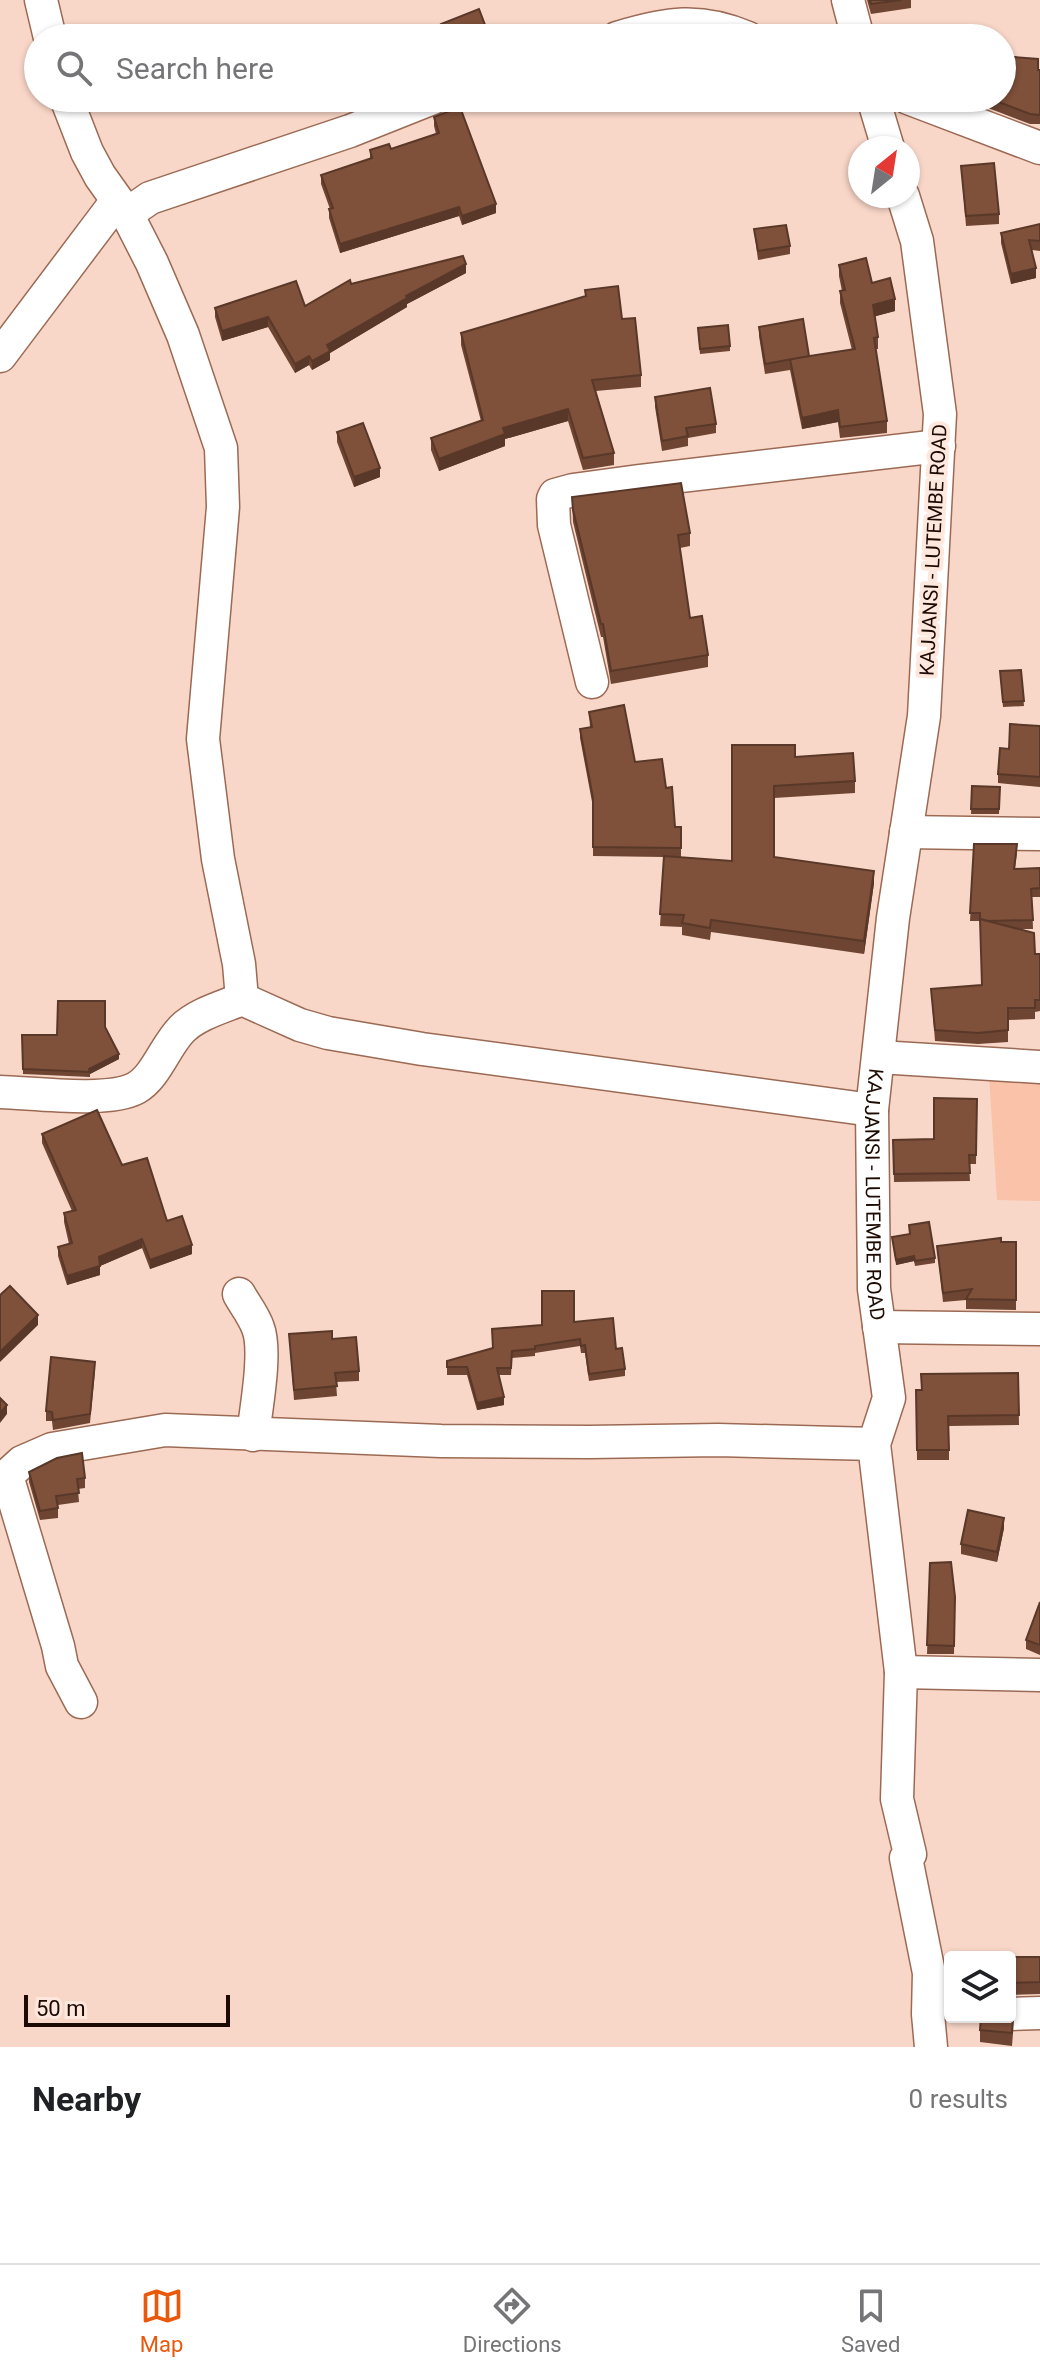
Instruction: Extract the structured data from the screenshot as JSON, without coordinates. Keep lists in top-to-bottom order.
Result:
{
  "streets": {
    "street": ["KAJJANSI - LUTEMBE ROAD"]
  },
  "scale_bar": "50 m",
  "north": "top right",
  "page": {
    "search": "Search here",
    "scale": "50 m",
    "heading": ["Nearby", "0 results"],
    "nav": ["Map", "Directions", "Saved"]
  }
}
